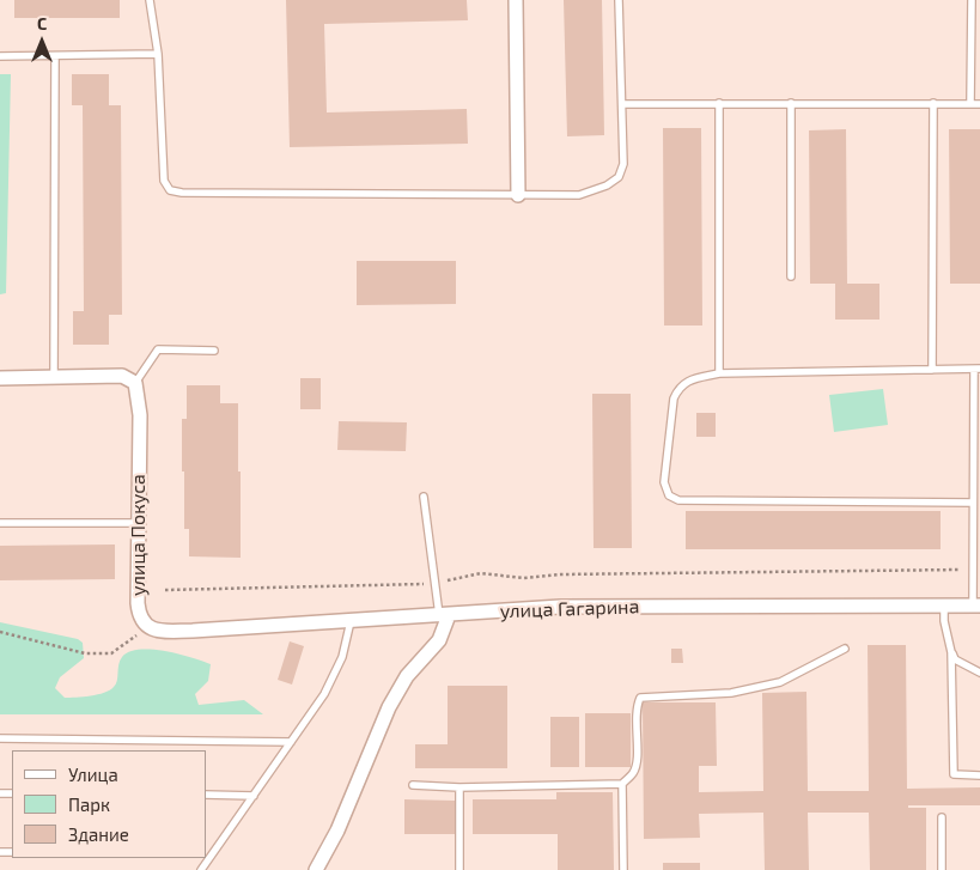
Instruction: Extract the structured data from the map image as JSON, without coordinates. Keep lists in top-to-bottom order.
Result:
{
  "streets": {
    "street": ["улица Покуса", "улица Гагарина"]
  },
  "legend": ["Улица", "Парк", "Здание"],
  "north": "top"
}
